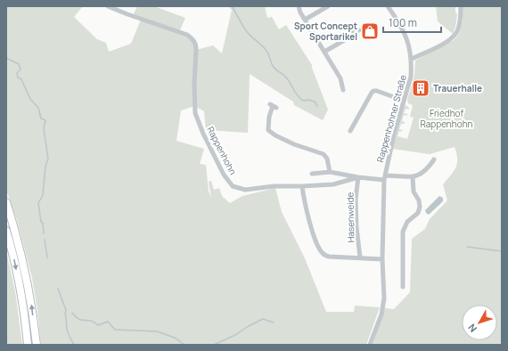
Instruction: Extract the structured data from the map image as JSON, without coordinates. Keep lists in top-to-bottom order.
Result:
{
  "streets": {
    "street": ["Rappenhohner Straße", "Rappenhohn", "Hasenweide"]
  },
  "crossings": [
    ["Rappenhohner Straße", "Rappenhohn"],
    ["Rappenhohn", "Hasenweide"]
  ],
  "parks": ["Friedhof Rappenhohn"],
  "places": {
    "shop": ["Sport Concept Sportarikel"],
    "building": ["Trauerhalle"]
  },
  "scale_bar": "100 m",
  "north": "bottom left"
}
